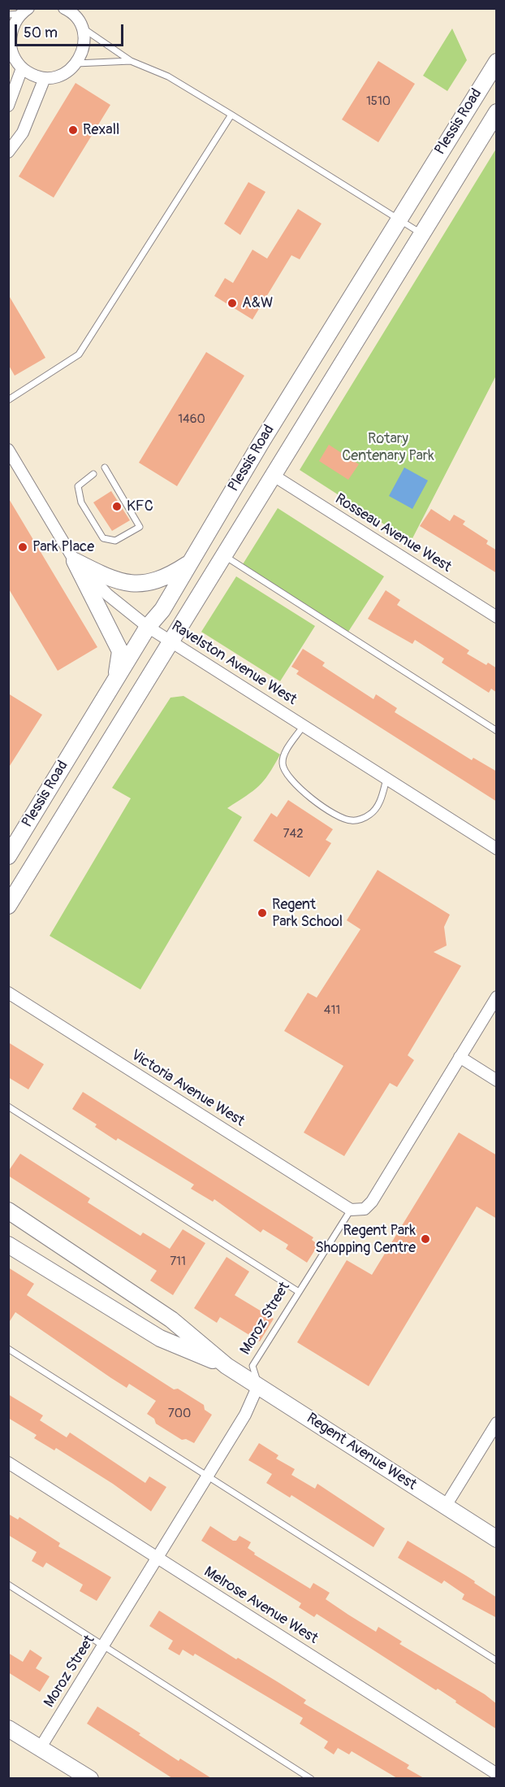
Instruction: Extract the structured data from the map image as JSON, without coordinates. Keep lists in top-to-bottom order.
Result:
{
  "streets": {
    "main road": ["Plessis Road", "Regent Avenue West"],
    "street": [
      "Rosseau Avenue West",
      "Ravelston Avenue West",
      "Victoria Avenue West",
      "Moroz Street",
      "Melrose Avenue West"
    ]
  },
  "crossings": [
    ["Plessis Road", "Rosseau Avenue West"],
    ["Plessis Road", "Ravelston Avenue West"],
    ["Victoria Avenue West", "Moroz Street"],
    ["Moroz Street", "Regent Avenue West"],
    ["Moroz Street", "Melrose Avenue West"]
  ],
  "parks": ["Rotary Centenary Park"],
  "places": [
    "Rexall",
    "A&W",
    "KFC",
    "Park Place",
    "Regent Park School",
    "Regent Park Shopping Centre"
  ],
  "house_numbers": [
    "1510",
    "1460",
    "742",
    "411",
    "711",
    "700"
  ],
  "scale_bar": "50 m"
}
